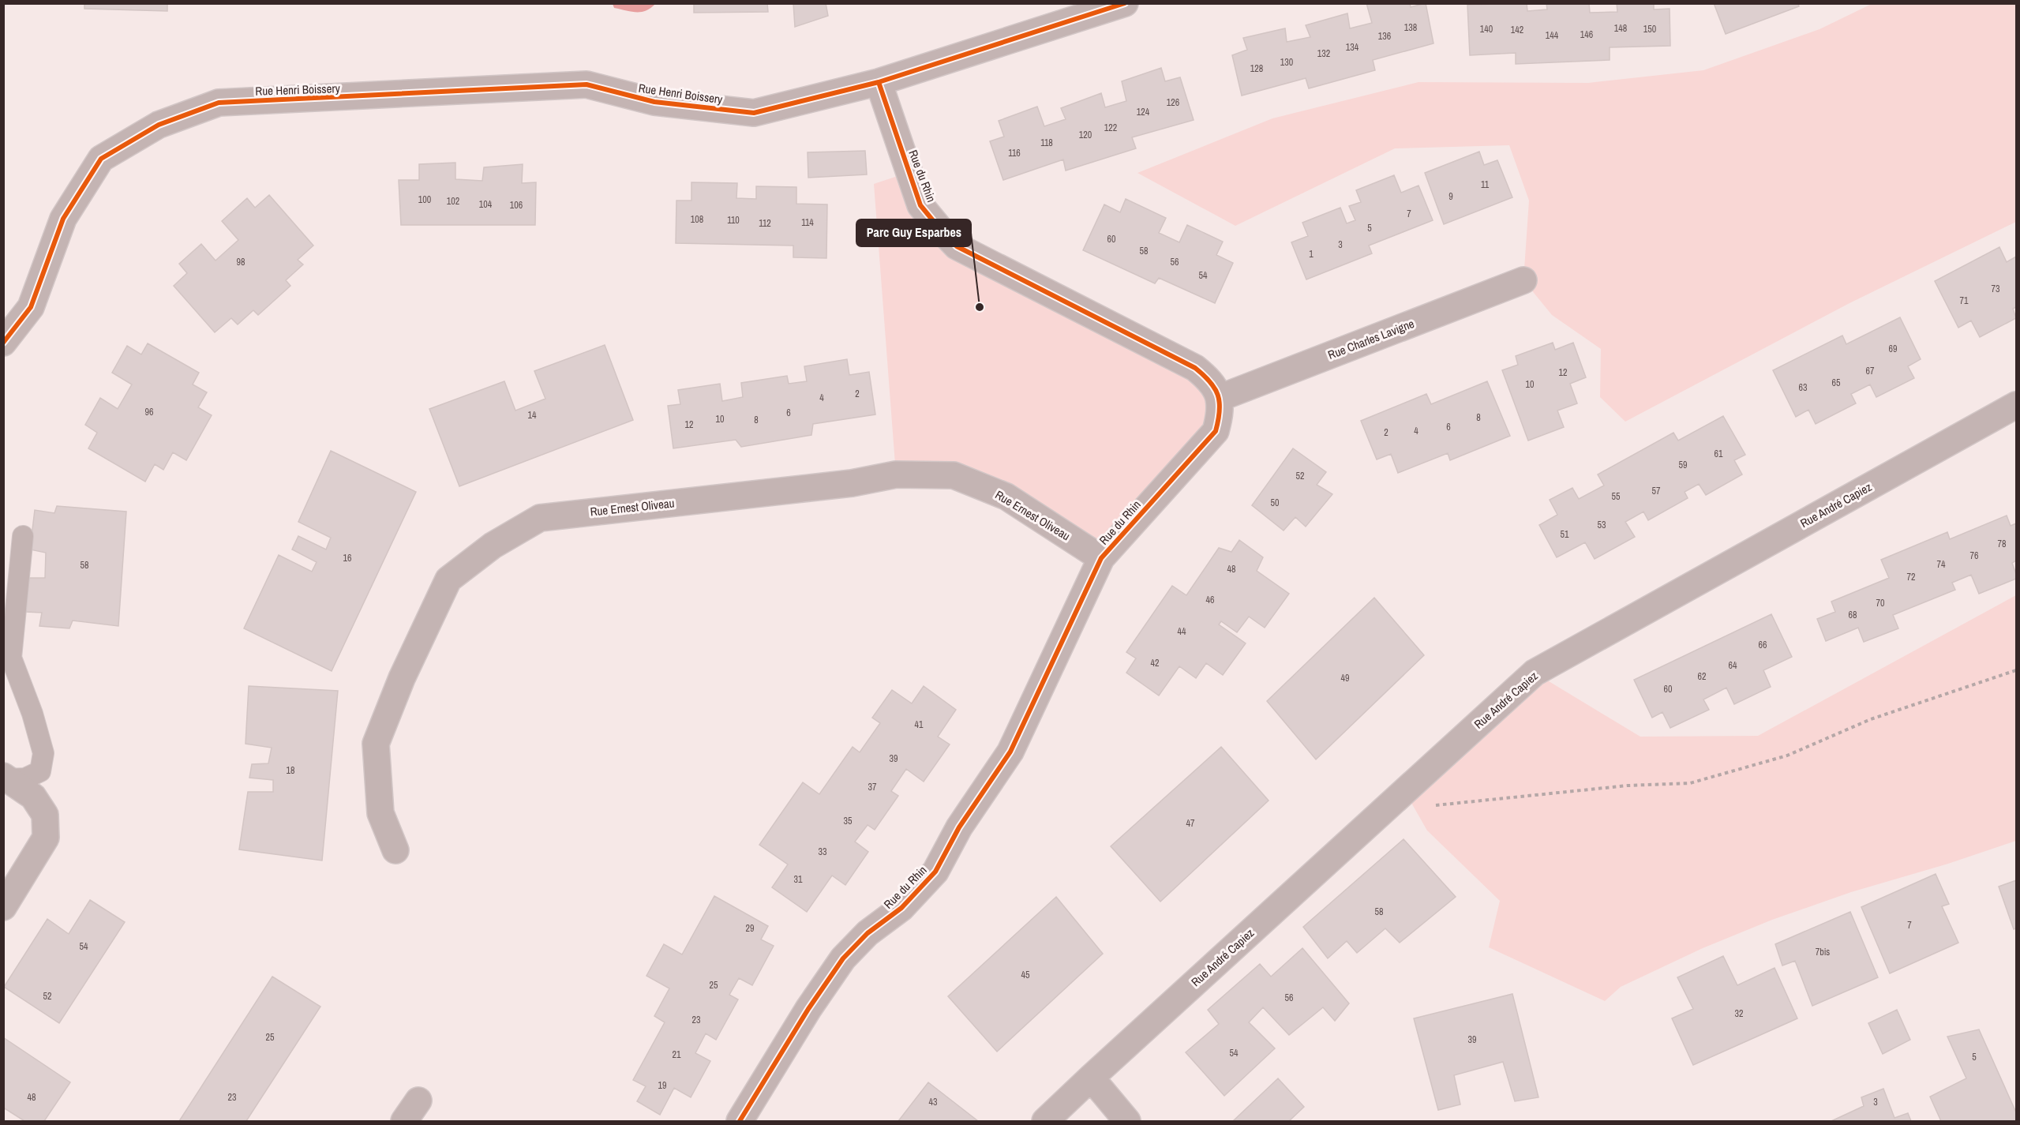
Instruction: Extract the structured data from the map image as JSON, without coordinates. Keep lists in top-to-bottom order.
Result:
{
  "streets": {
    "street": [
      "Rue Henri Boissery",
      "Rue du Rhin",
      "Rue Charles Lavigne",
      "Rue André Capiez",
      "Rue Ernest Oliveau"
    ]
  },
  "crossings": [
    ["Rue Henri Boissery", "Rue du Rhin"],
    ["Rue du Rhin", "Rue Charles Lavigne"],
    ["Rue du Rhin", "Rue Ernest Oliveau"]
  ],
  "places": ["Parc Guy Esparbes"],
  "house_numbers": [
    "138",
    "148",
    "140",
    "150",
    "142",
    "146",
    "144",
    "136",
    "134",
    "132",
    "130",
    "128",
    "126",
    "124",
    "122",
    "120",
    "118",
    "116",
    "11",
    "9",
    "100",
    "102",
    "104",
    "106",
    "7",
    "108",
    "110",
    "114",
    "112",
    "5",
    "60",
    "3",
    "58",
    "1",
    "98",
    "56",
    "54",
    "73",
    "71",
    "69",
    "67",
    "12",
    "65",
    "10",
    "63",
    "2",
    "4",
    "96",
    "6",
    "14",
    "8",
    "10",
    "8",
    "12",
    "6",
    "4",
    "2",
    "61",
    "59",
    "52",
    "57",
    "55",
    "50",
    "53",
    "51",
    "78",
    "76",
    "16",
    "74",
    "58",
    "48",
    "72",
    "46",
    "70",
    "68",
    "44",
    "66",
    "42",
    "64",
    "62",
    "49",
    "60",
    "41",
    "39",
    "18",
    "37",
    "35",
    "47",
    "33",
    "31",
    "58",
    "7",
    "29",
    "54",
    "7bis",
    "45",
    "25",
    "52",
    "56",
    "32",
    "23",
    "25",
    "39",
    "54",
    "21",
    "5",
    "19",
    "48",
    "23",
    "43",
    "3"
  ]
}
